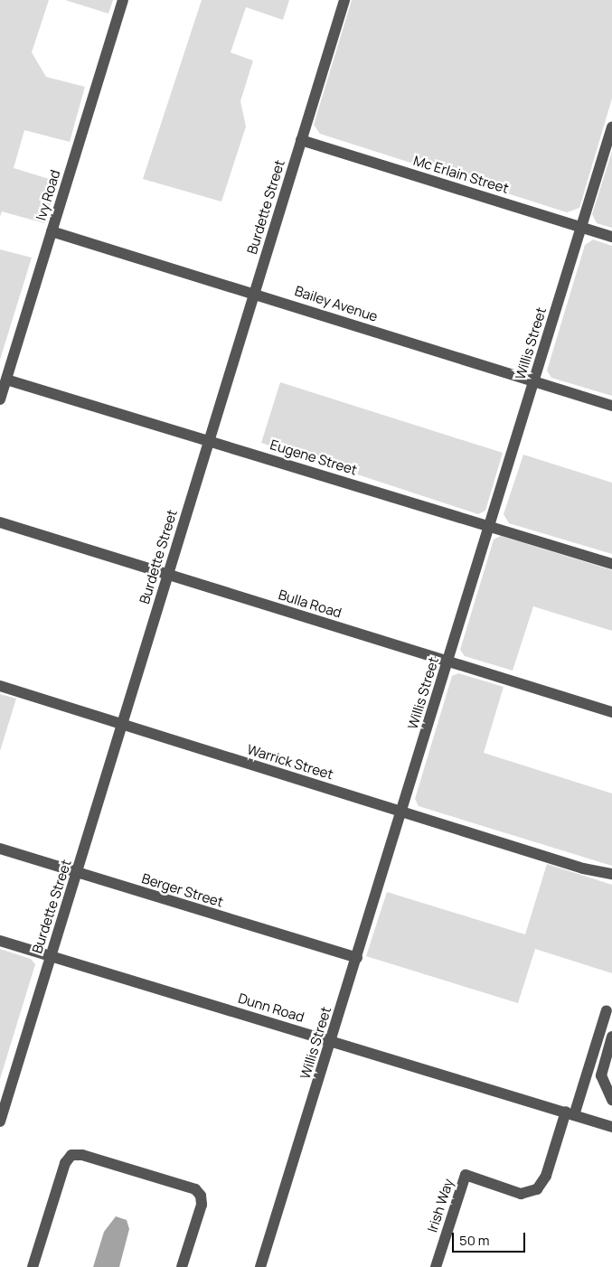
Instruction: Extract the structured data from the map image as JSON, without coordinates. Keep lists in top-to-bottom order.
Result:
{
  "streets": {
    "street": [
      "Mc Erlain Street",
      "Ivy Road",
      "Burdette Street",
      "Bailey Avenue",
      "Willis Street",
      "Eugene Street",
      "Bulla Road",
      "Warrick Street",
      "Berger Street",
      "Dunn Road",
      "Irish Way"
    ]
  },
  "crossings": [
    ["Mc Erlain Street", "Burdette Street"],
    ["Mc Erlain Street", "Willis Street"],
    ["Ivy Road", "Bailey Avenue"],
    ["Ivy Road", "Eugene Street"],
    ["Burdette Street", "Bailey Avenue"],
    ["Burdette Street", "Eugene Street"],
    ["Burdette Street", "Bulla Road"],
    ["Burdette Street", "Warrick Street"],
    ["Burdette Street", "Berger Street"],
    ["Burdette Street", "Dunn Road"],
    ["Bailey Avenue", "Willis Street"],
    ["Willis Street", "Eugene Street"],
    ["Willis Street", "Bulla Road"],
    ["Willis Street", "Warrick Street"],
    ["Willis Street", "Berger Street"],
    ["Willis Street", "Dunn Road"],
    ["Dunn Road", "Irish Way"]
  ],
  "scale_bar": "50 m"
}
